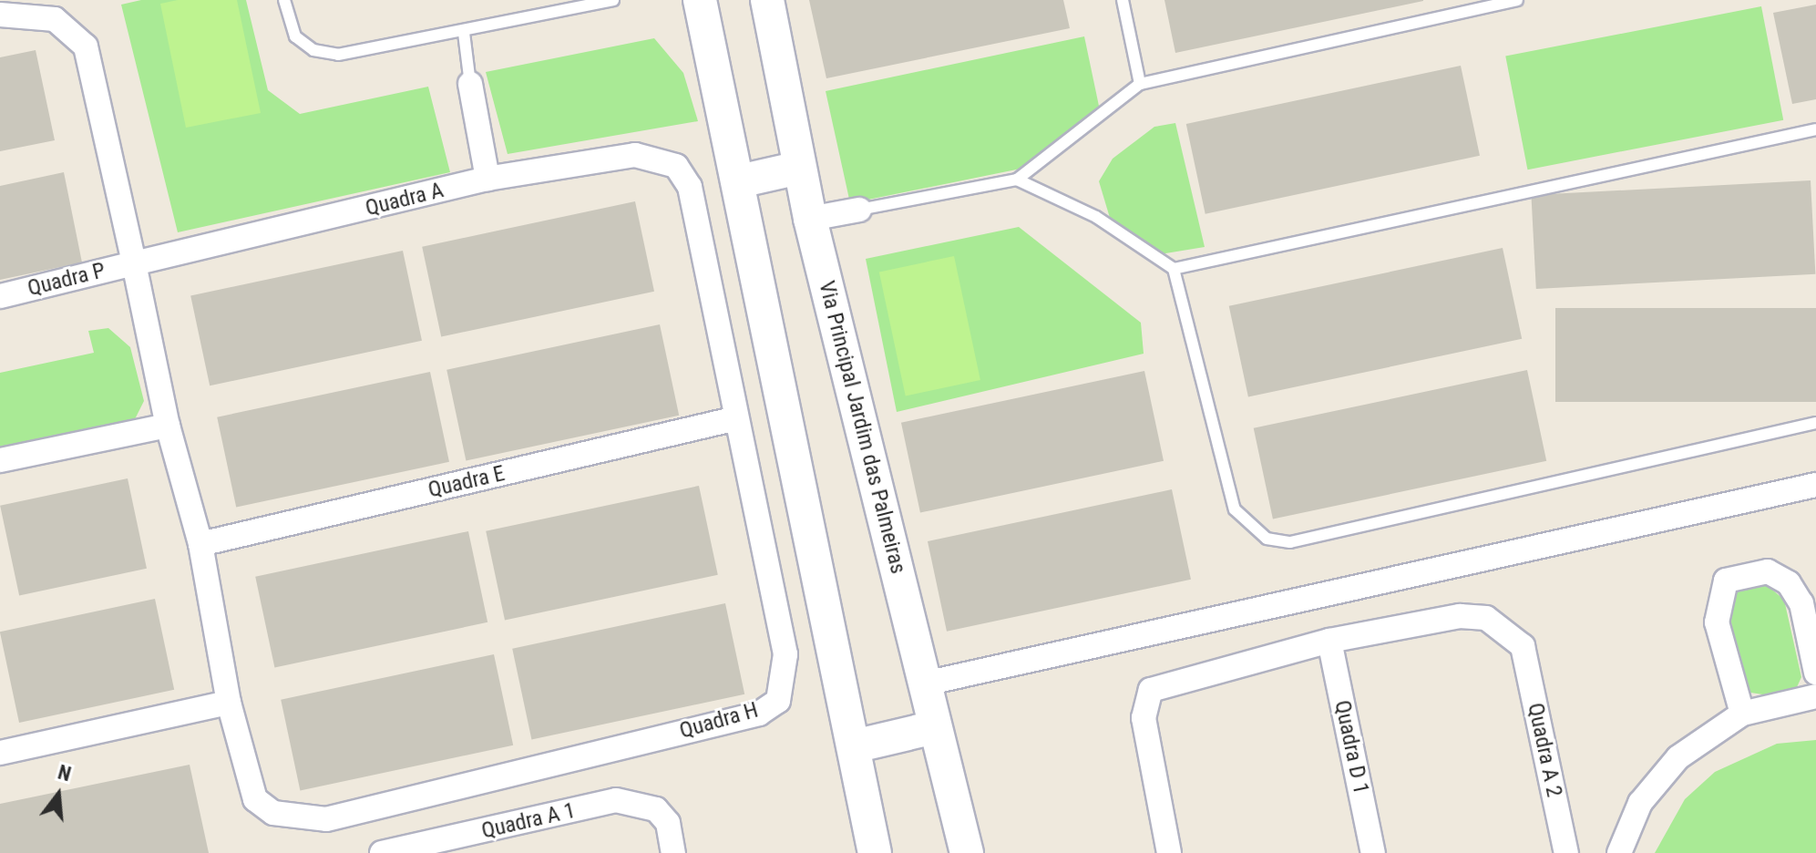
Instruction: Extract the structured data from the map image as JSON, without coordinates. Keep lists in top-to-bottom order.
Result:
{
  "streets": {
    "street": [
      "Quadra A",
      "Quadra P",
      "Via Principal Jardim das Palmeiras",
      "Quadra E",
      "Quadra H",
      "Quadra D 1",
      "Quadra A 2",
      "Quadra A 1"
    ]
  },
  "crossings": [
    ["Quadra A", "Quadra P"],
    ["Quadra A", "Quadra H"],
    ["Quadra E", "Quadra H"],
    ["Quadra D 1", "Quadra A 2"]
  ],
  "north": "top"
}
